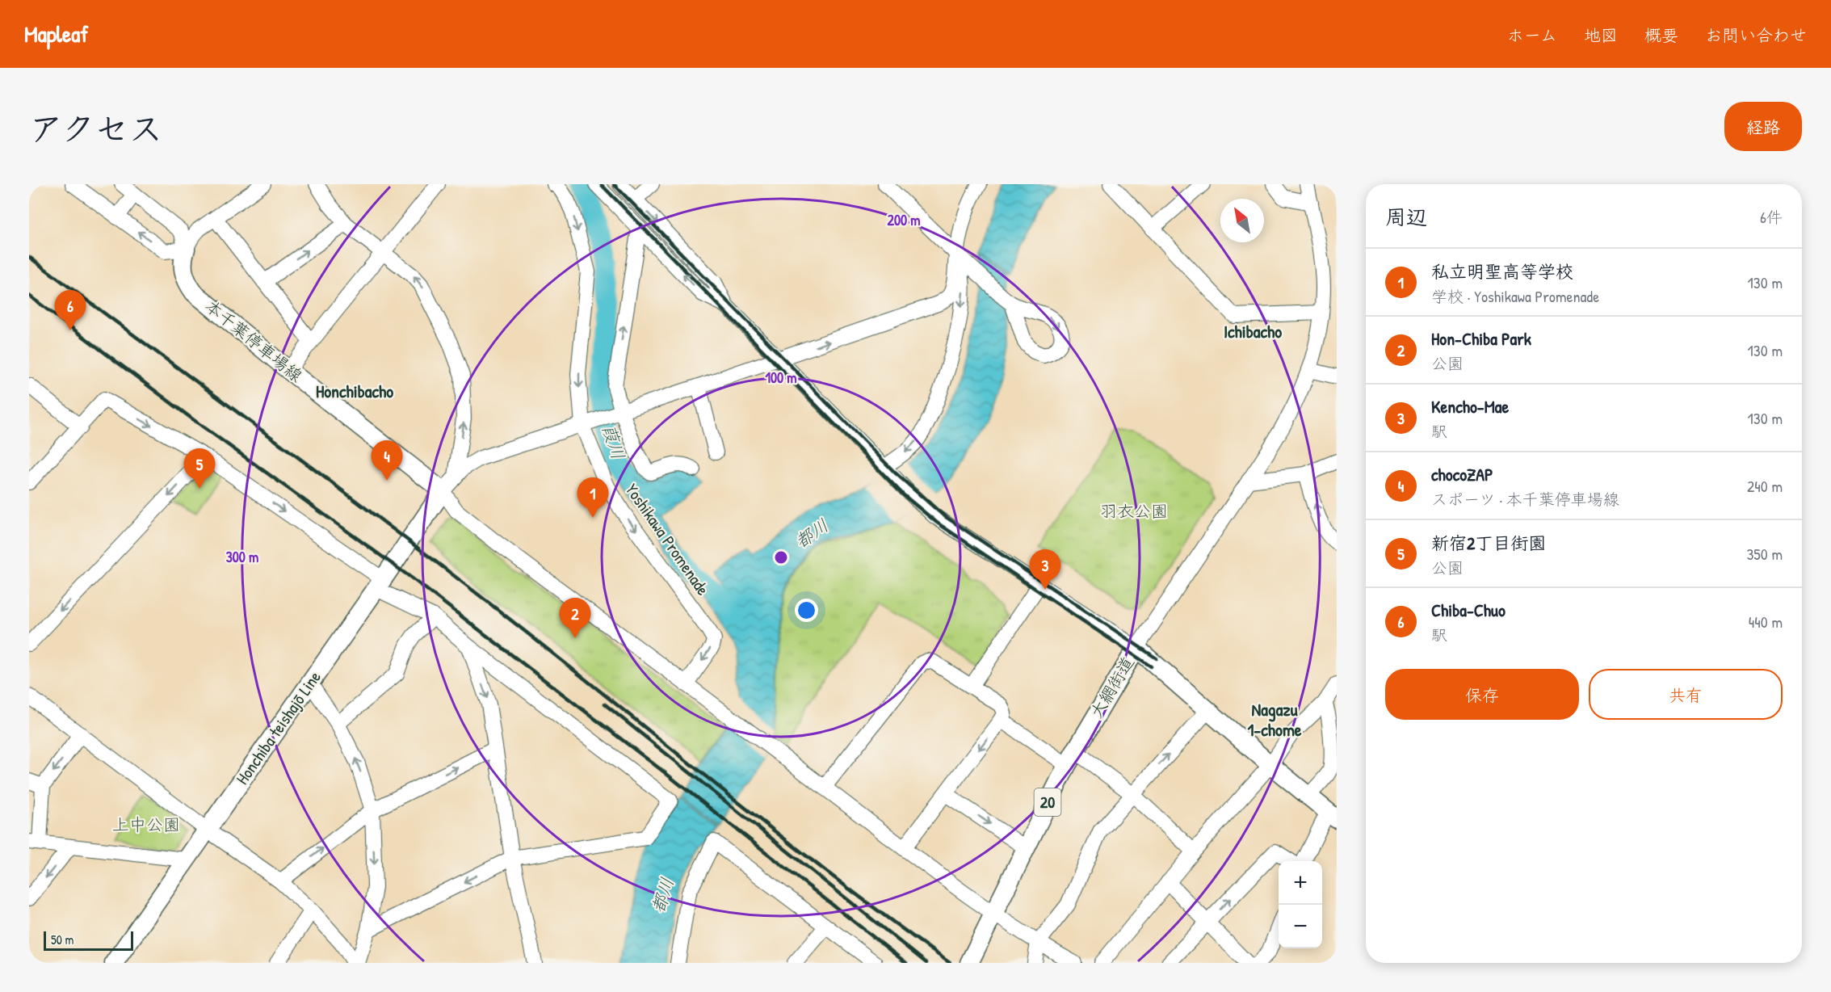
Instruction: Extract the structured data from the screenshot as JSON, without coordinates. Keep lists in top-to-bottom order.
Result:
{
  "streets": {
    "main road": [
      "本千葉停車場線",
      "大網街道",
      "Honchiba teishajō Line",
      "20"
    ],
    "street": ["Yoshikawa Promenade"]
  },
  "crossings": [
    ["本千葉停車場線", "Honchiba teishajō Line"]
  ],
  "districts": ["Ichibacho", "Honchibacho", "Nagazu 1-chome"],
  "water": ["葭川", "都川"],
  "parks": ["羽衣公園", "上中公園"],
  "scale_bar": "50 m",
  "north": "top left",
  "page": {
    "header": "Mapleaf",
    "nav": [
      "ホーム",
      "地図",
      "概要",
      "お問い合わせ"
    ],
    "title": "アクセス",
    "buttons": [
      "経路",
      ["保存", "共有"]
    ],
    "heading": ["周辺", "6件"],
    "list": [
      {
        "mark": "1",
        "name": "私立明聖高等学校",
        "note": "学校 · Yoshikawa Promenade",
        "value": "130 m"
      },
      {
        "mark": "2",
        "name": "Hon-Chiba Park",
        "note": "公園",
        "value": "130 m"
      },
      {
        "mark": "3",
        "name": "Kencho-Mae",
        "note": "駅",
        "value": "130 m"
      },
      {
        "mark": "4",
        "name": "chocoZAP",
        "note": "スポーツ · 本千葉停車場線",
        "value": "240 m"
      },
      {
        "mark": "5",
        "name": "新宿2丁目街園",
        "note": "公園",
        "value": "350 m"
      },
      {
        "mark": "6",
        "name": "Chiba-Chuo",
        "note": "駅",
        "value": "440 m"
      }
    ],
    "pins": [
      "6",
      "4",
      "5",
      "1",
      "3",
      "2"
    ],
    "map_buttons": ["+", "−"],
    "scale": "50 m"
  },
  "rings": ["200 m", "100 m", "300 m"]
}
